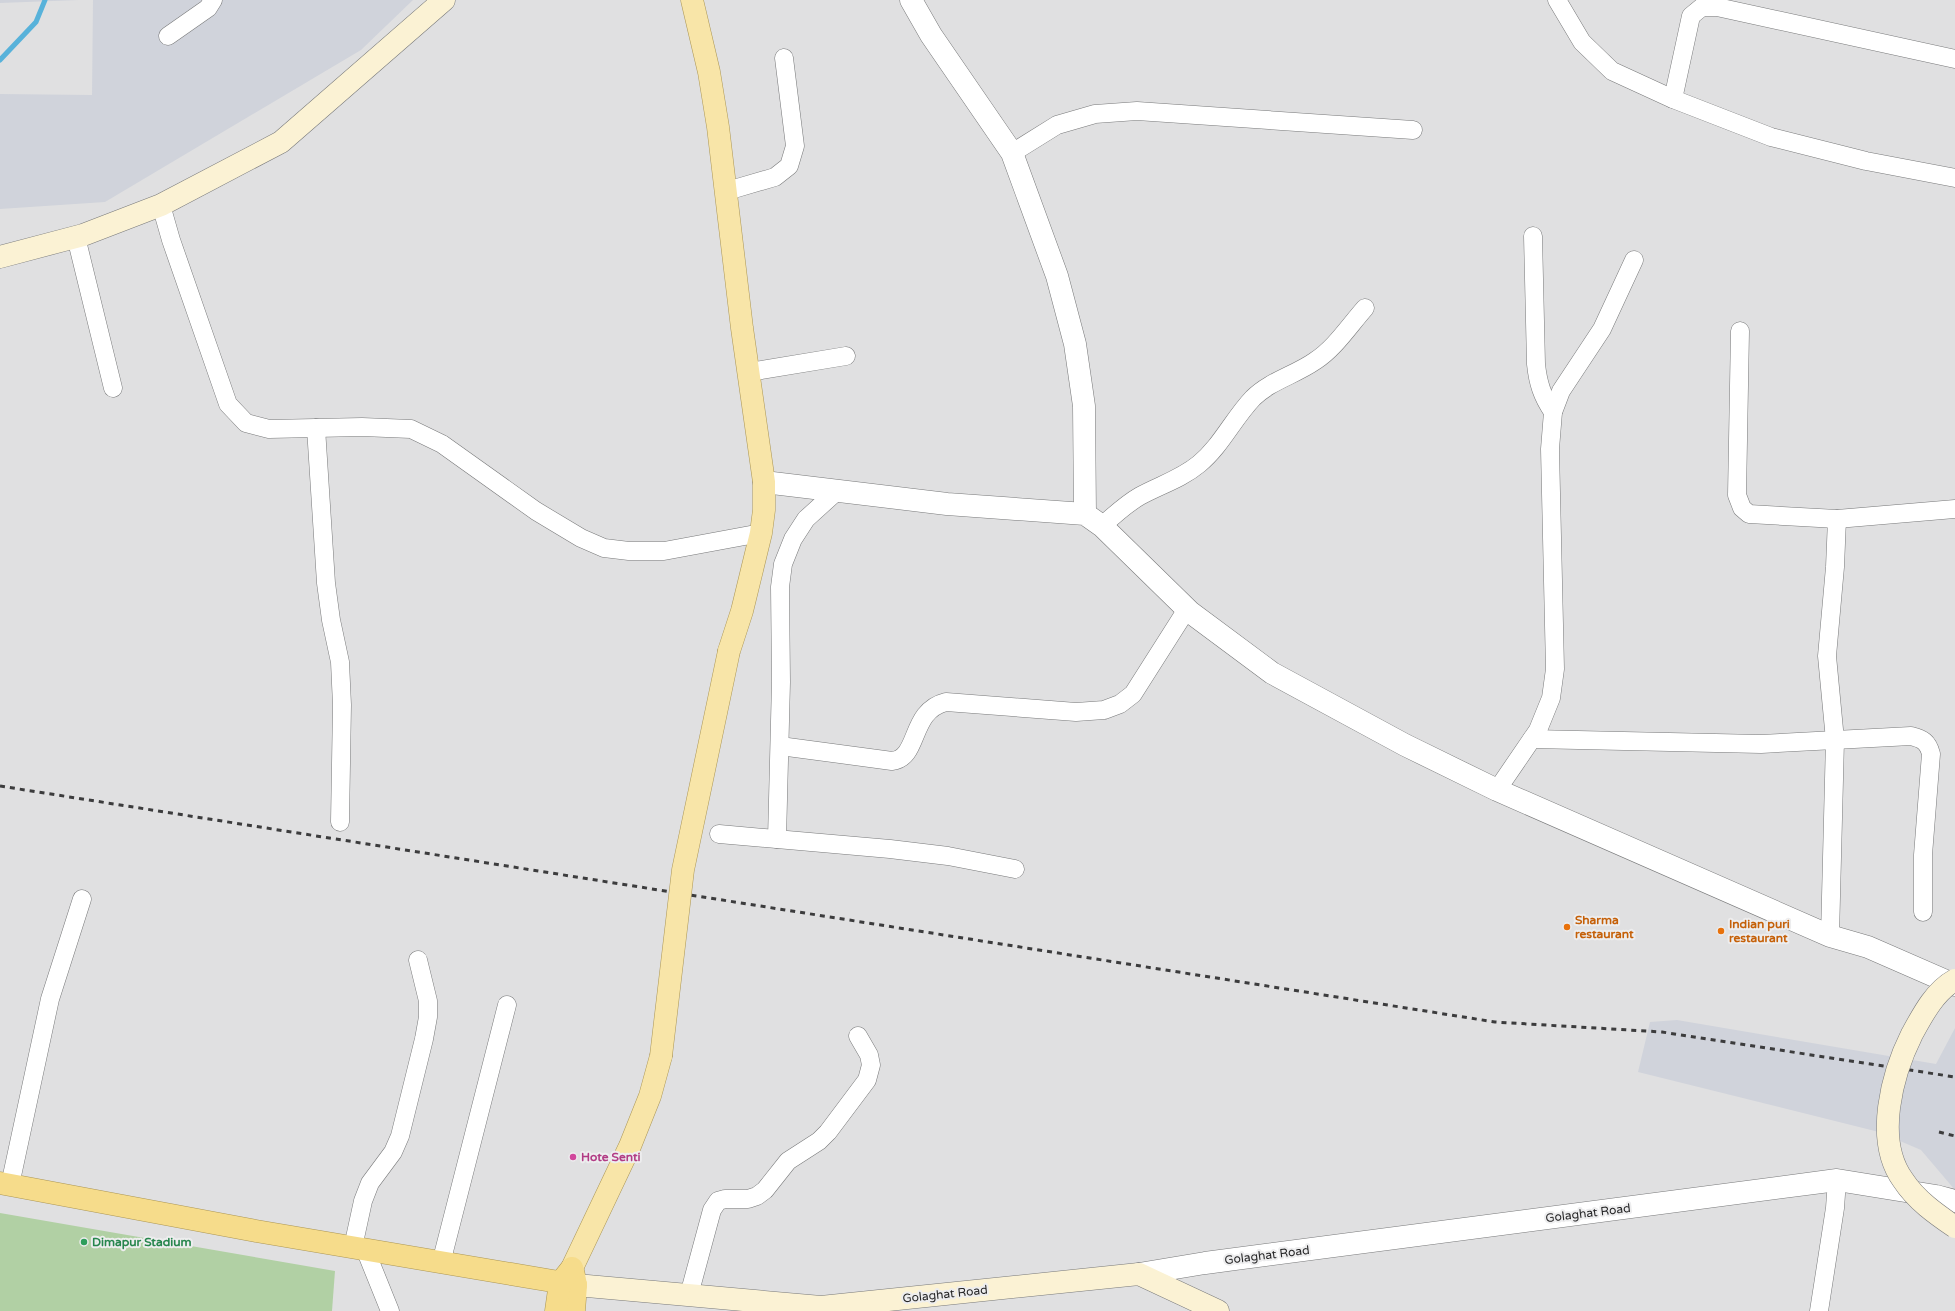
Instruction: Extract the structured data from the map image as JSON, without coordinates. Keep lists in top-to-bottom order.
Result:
{
  "streets": {
    "main road": ["Golaghat Road"]
  },
  "places": [
    "Sharma restaurant",
    "Indian puri restaurant",
    "Hote Senti",
    "Dimapur Stadium"
  ]
}
